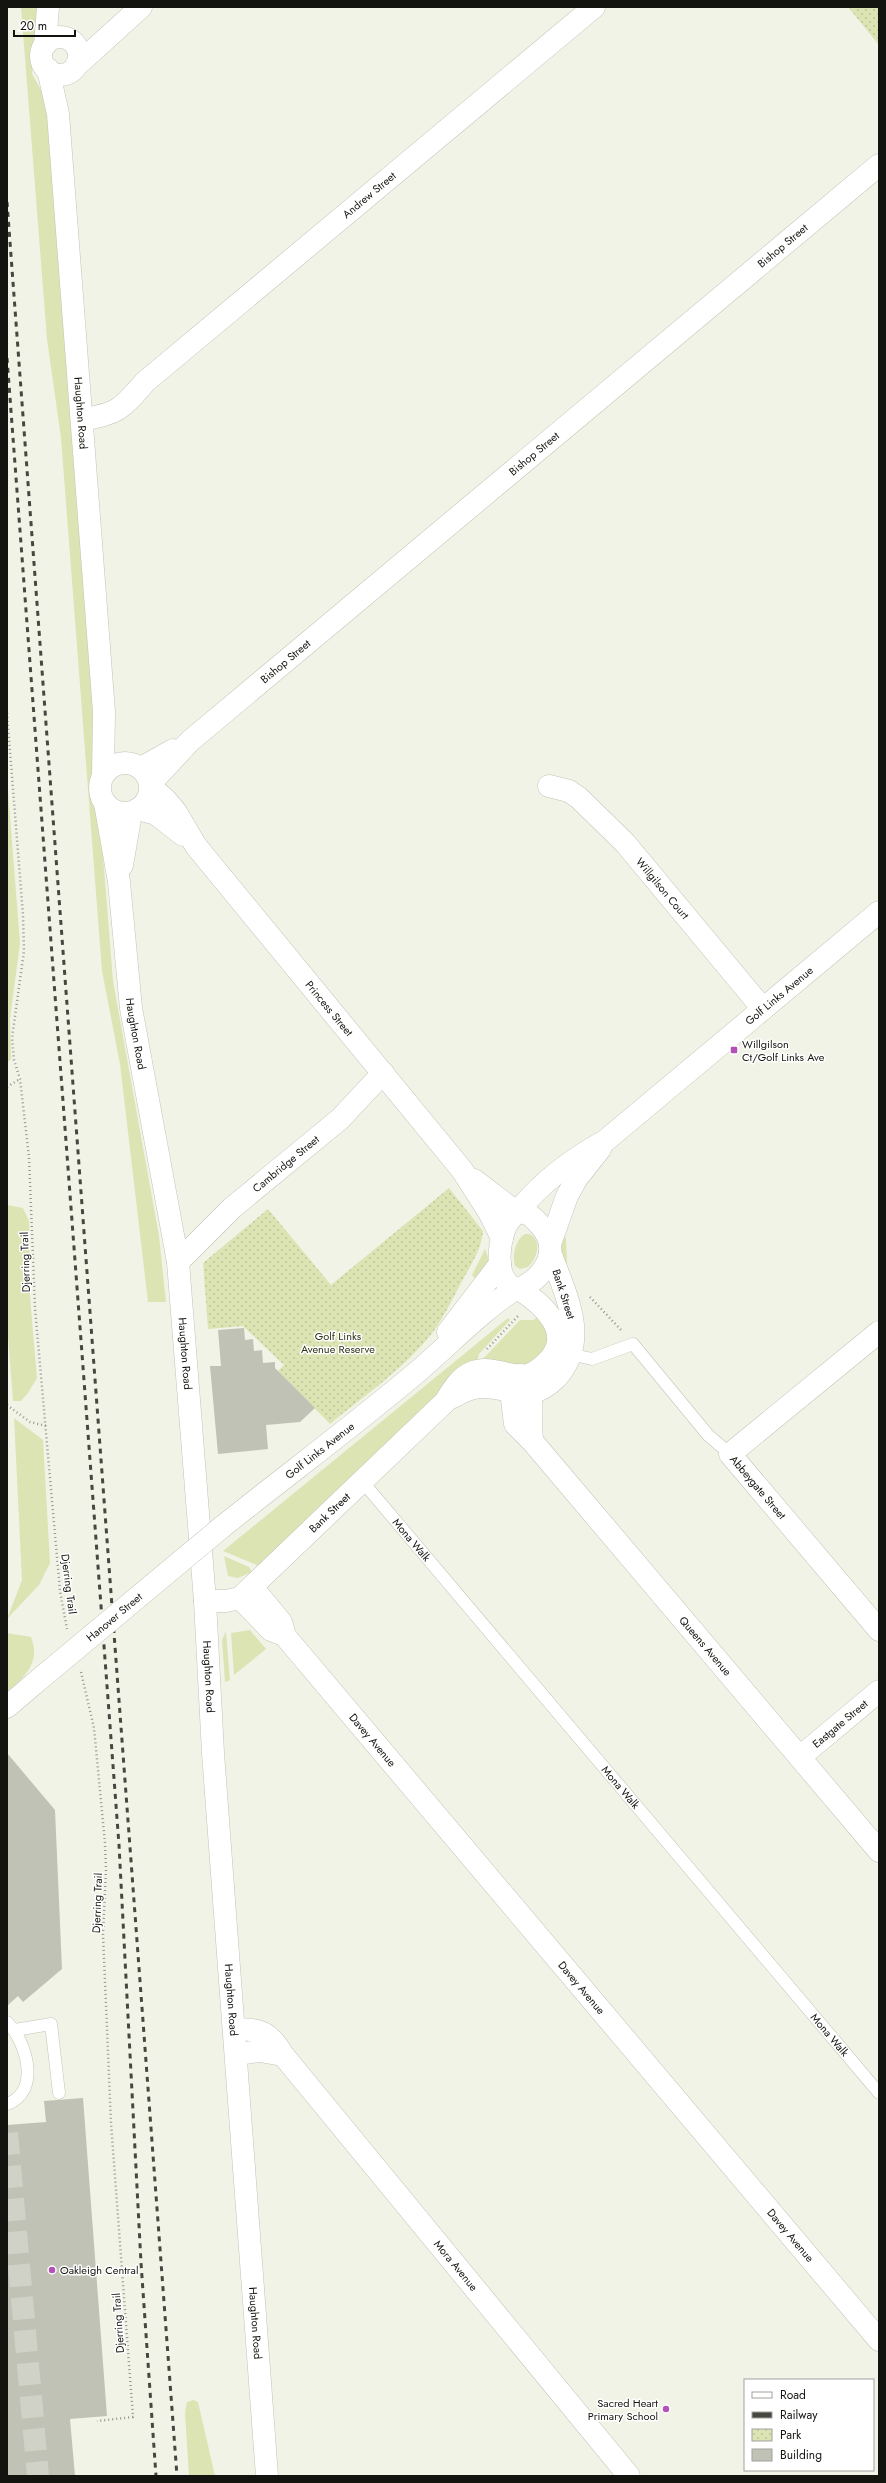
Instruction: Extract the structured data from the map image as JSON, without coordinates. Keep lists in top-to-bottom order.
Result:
{
  "streets": {
    "street": [
      "Andrew Street",
      "Bishop Street",
      "Haughton Road",
      "Willgilson Court",
      "Golf Links Avenue",
      "Princess Street",
      "Cambridge Street",
      "Bank Street",
      "Abbeygate Street",
      "Hanover Street",
      "Queens Avenue",
      "Eastgate Street",
      "Davey Avenue",
      "Mora Avenue"
    ],
    "lane": ["Mona Walk"],
    "path": ["Djerring Trail"]
  },
  "crossings": [
    ["Andrew Street", "Haughton Road"],
    ["Bishop Street", "Haughton Road"],
    ["Bishop Street", "Princess Street"],
    ["Haughton Road", "Princess Street"],
    ["Haughton Road", "Cambridge Street"],
    ["Haughton Road", "Mora Avenue"],
    ["Willgilson Court", "Golf Links Avenue"],
    ["Golf Links Avenue", "Princess Street"],
    ["Golf Links Avenue", "Bank Street"],
    ["Golf Links Avenue", "Hanover Street"],
    ["Princess Street", "Cambridge Street"],
    ["Princess Street", "Bank Street"],
    ["Bank Street", "Mona Walk"],
    ["Bank Street", "Queens Avenue"],
    ["Bank Street", "Davey Avenue"],
    ["Queens Avenue", "Eastgate Street"]
  ],
  "parks": ["Golf Links Avenue Reserve"],
  "places": {
    "transit": ["Willgilson Ct/Golf Links Ave"],
    "other": ["Oakleigh Central", "Sacred Heart Primary School"]
  },
  "legend": [
    "Road",
    "Railway",
    "Park",
    "Building"
  ],
  "scale_bar": "20 m"
}
